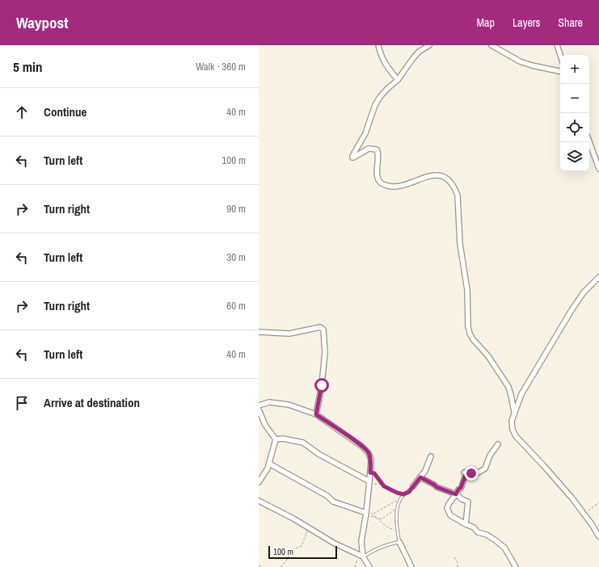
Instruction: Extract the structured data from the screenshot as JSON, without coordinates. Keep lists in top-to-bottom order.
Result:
{
  "scale_bar": "100 m",
  "page": {
    "header": "Waypost",
    "nav": ["Map", "Layers", "Share"],
    "heading": ["5 min", "Walk · 360 m"],
    "map_buttons": ["+", "−"],
    "list": [
      ["Continue", "40 m"],
      ["Turn left", "100 m"],
      ["Turn right", "90 m"],
      ["Turn left", "30 m"],
      ["Turn right", "60 m"],
      ["Turn left", "40 m"],
      "Arrive at destination"
    ],
    "scale": "100 m"
  }
}
